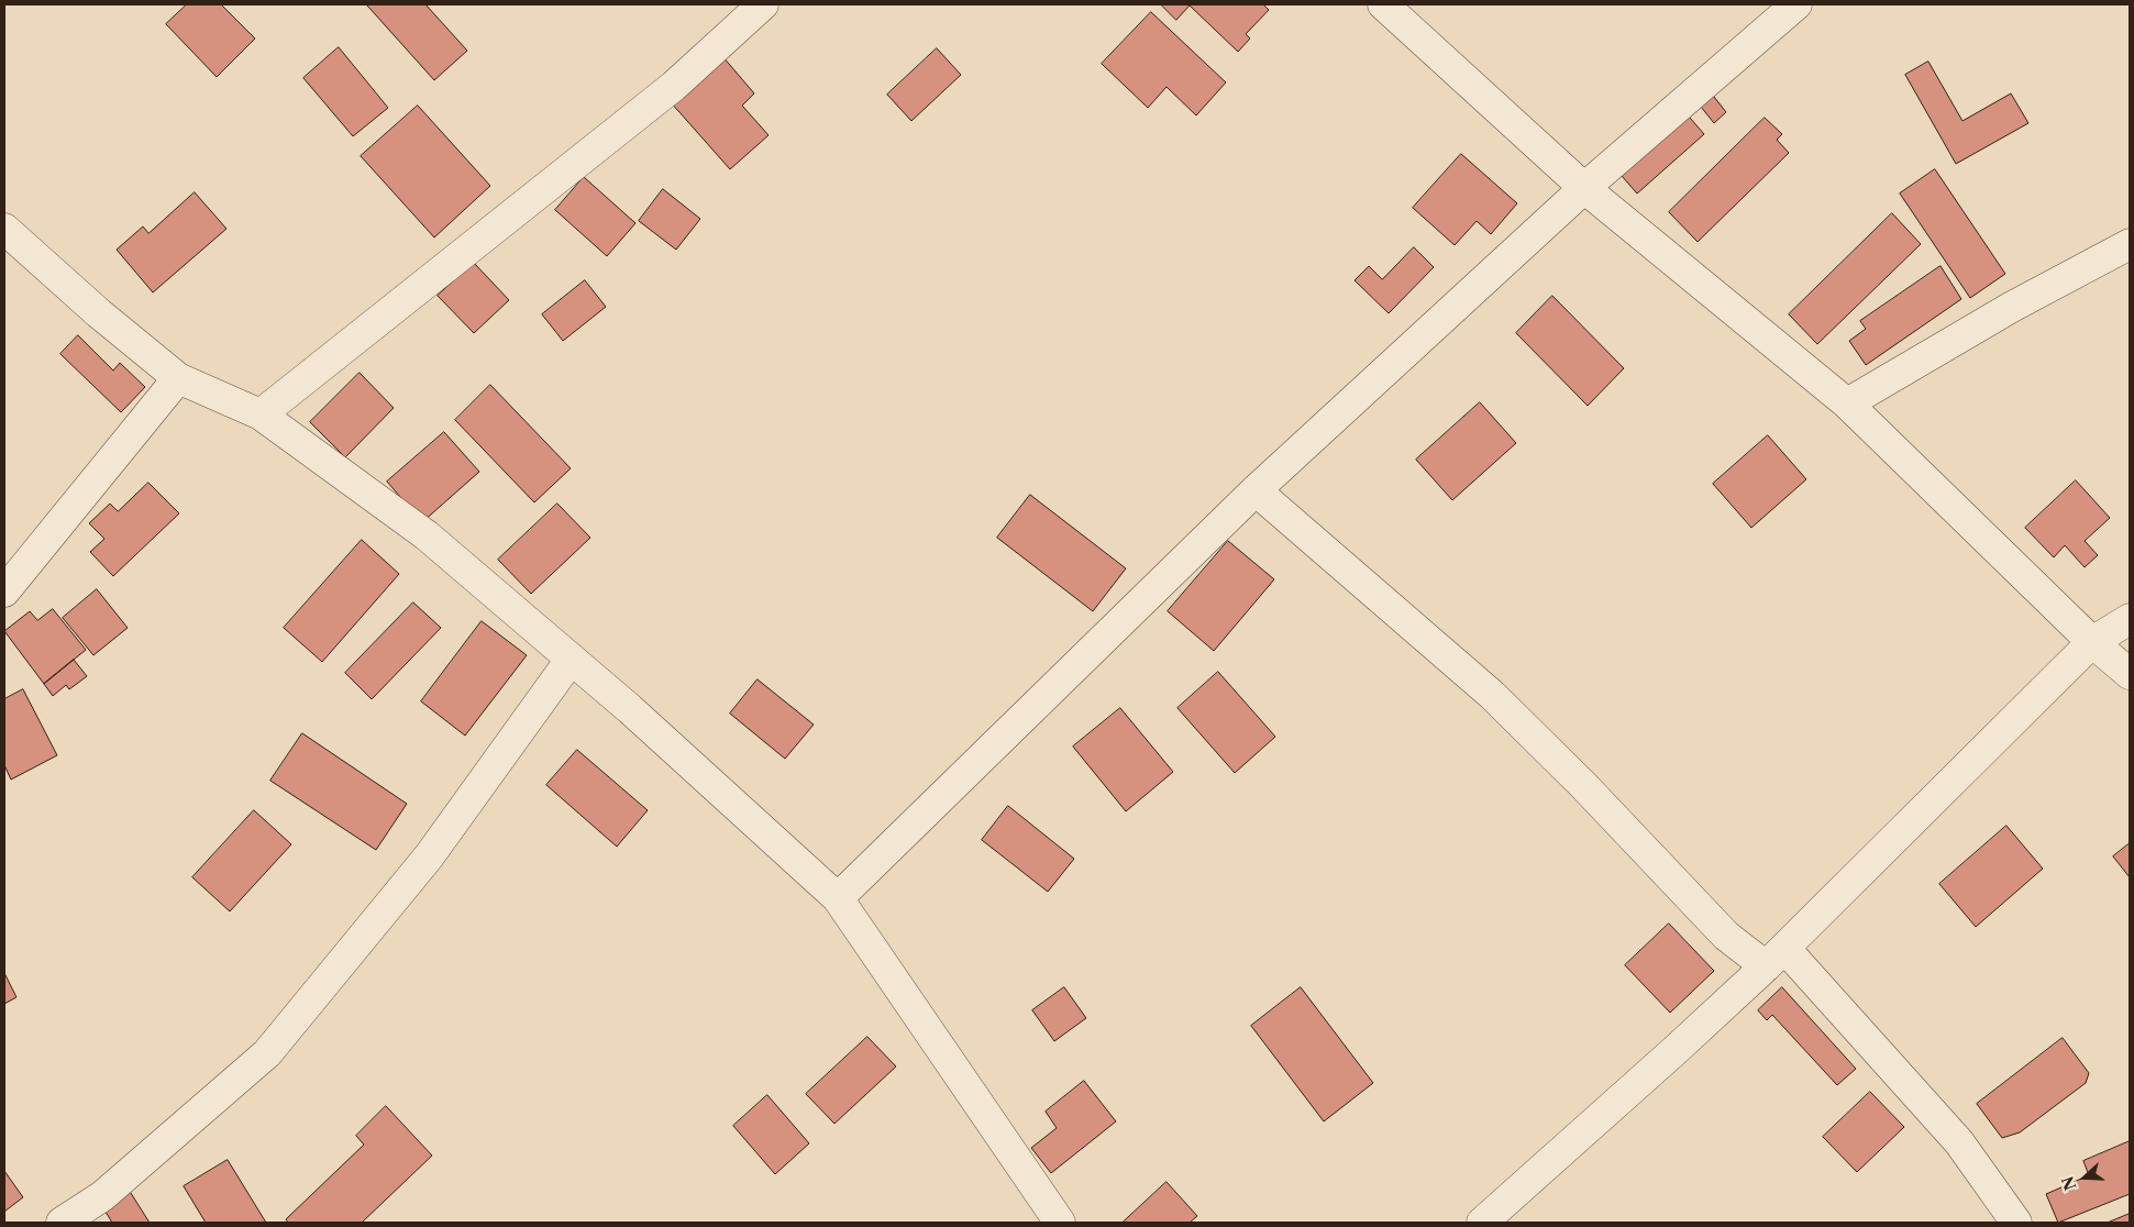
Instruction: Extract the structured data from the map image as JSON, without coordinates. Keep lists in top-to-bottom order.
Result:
{
  "north": "left"
}
